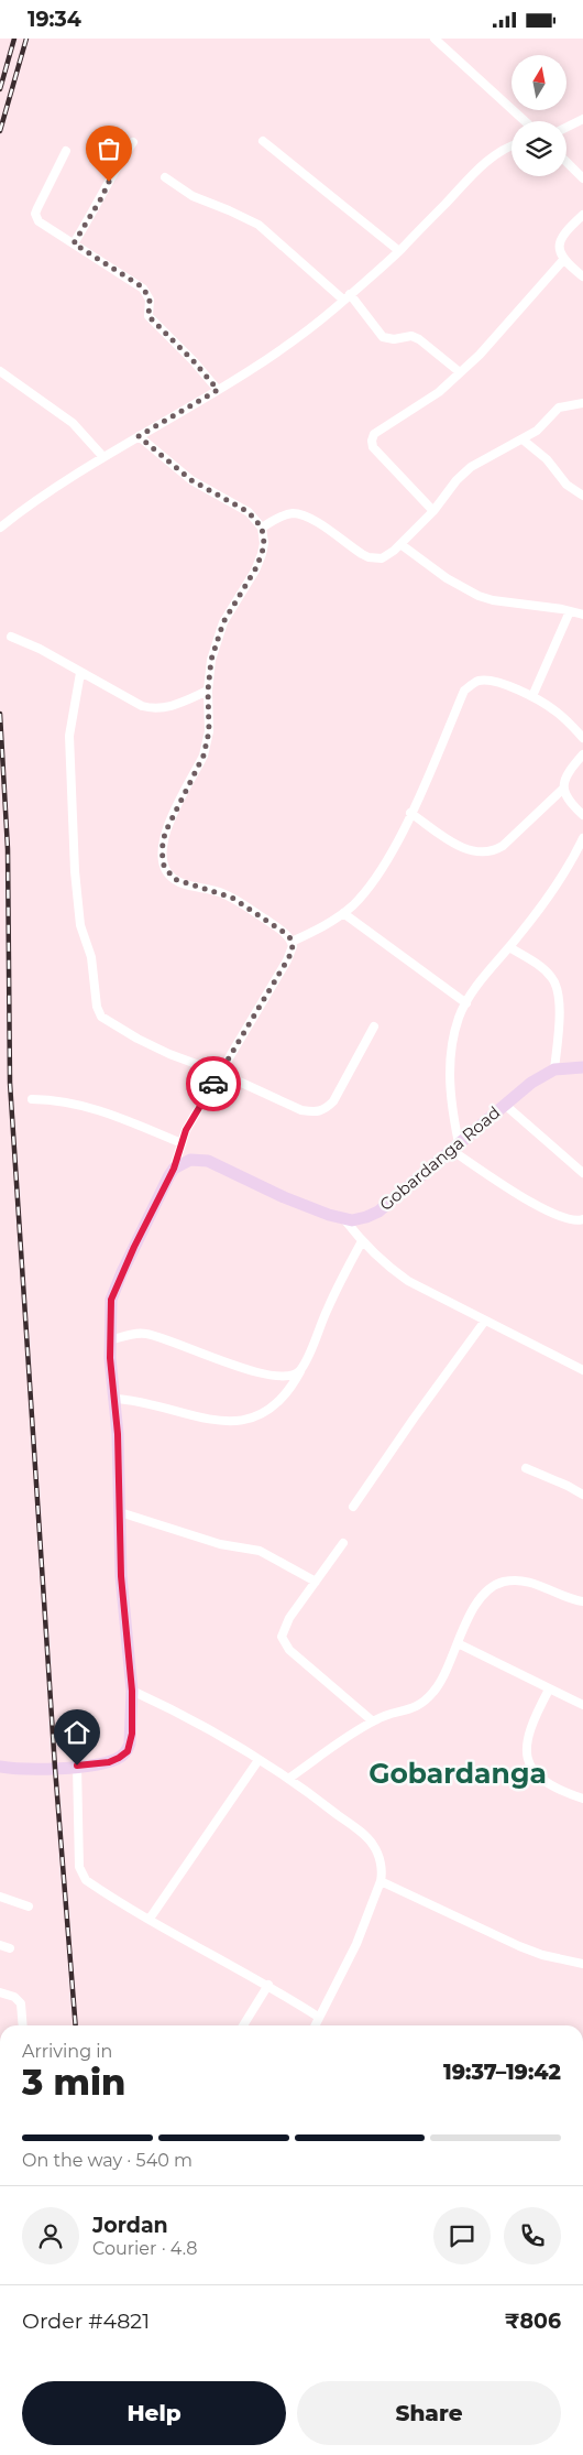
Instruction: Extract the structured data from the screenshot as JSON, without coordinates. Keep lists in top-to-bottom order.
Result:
{
  "streets": {
    "main road": ["Gobardanga Road"]
  },
  "districts": ["Gobardanga"],
  "north": "top",
  "page": {
    "status": "19:34",
    "heading": ["3 min", "Arriving in", "19:37–19:42"],
    "panel": [
      "Jordan",
      "Courier · 4.8",
      "Order #4821",
      "₹806"
    ],
    "bar": "On the way · 540 m",
    "buttons": ["Help", "Share"]
  }
}
